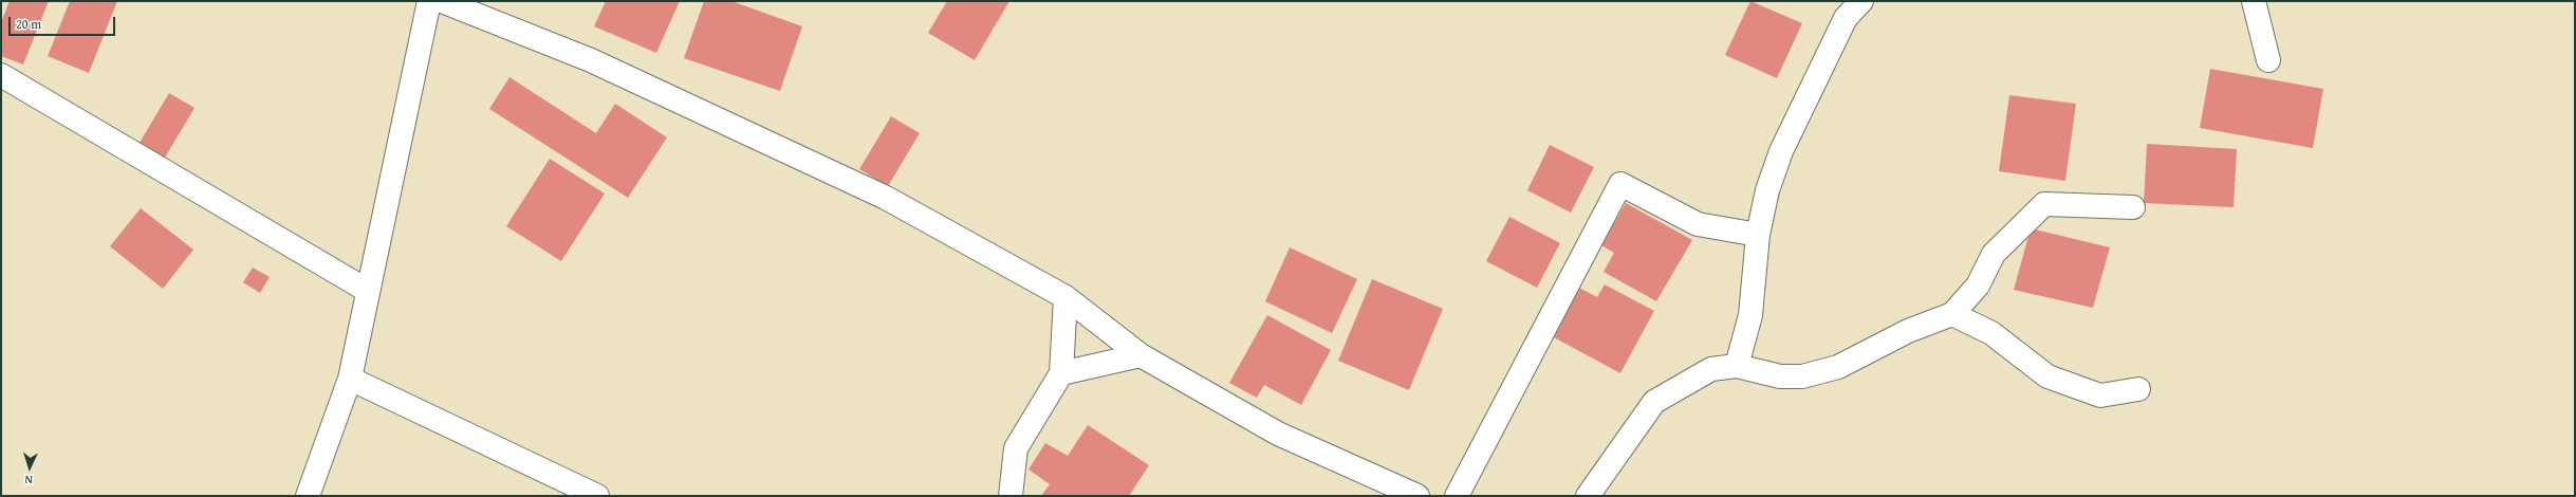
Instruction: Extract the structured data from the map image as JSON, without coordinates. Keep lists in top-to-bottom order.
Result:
{
  "scale_bar": "20 m",
  "north": "bottom"
}
